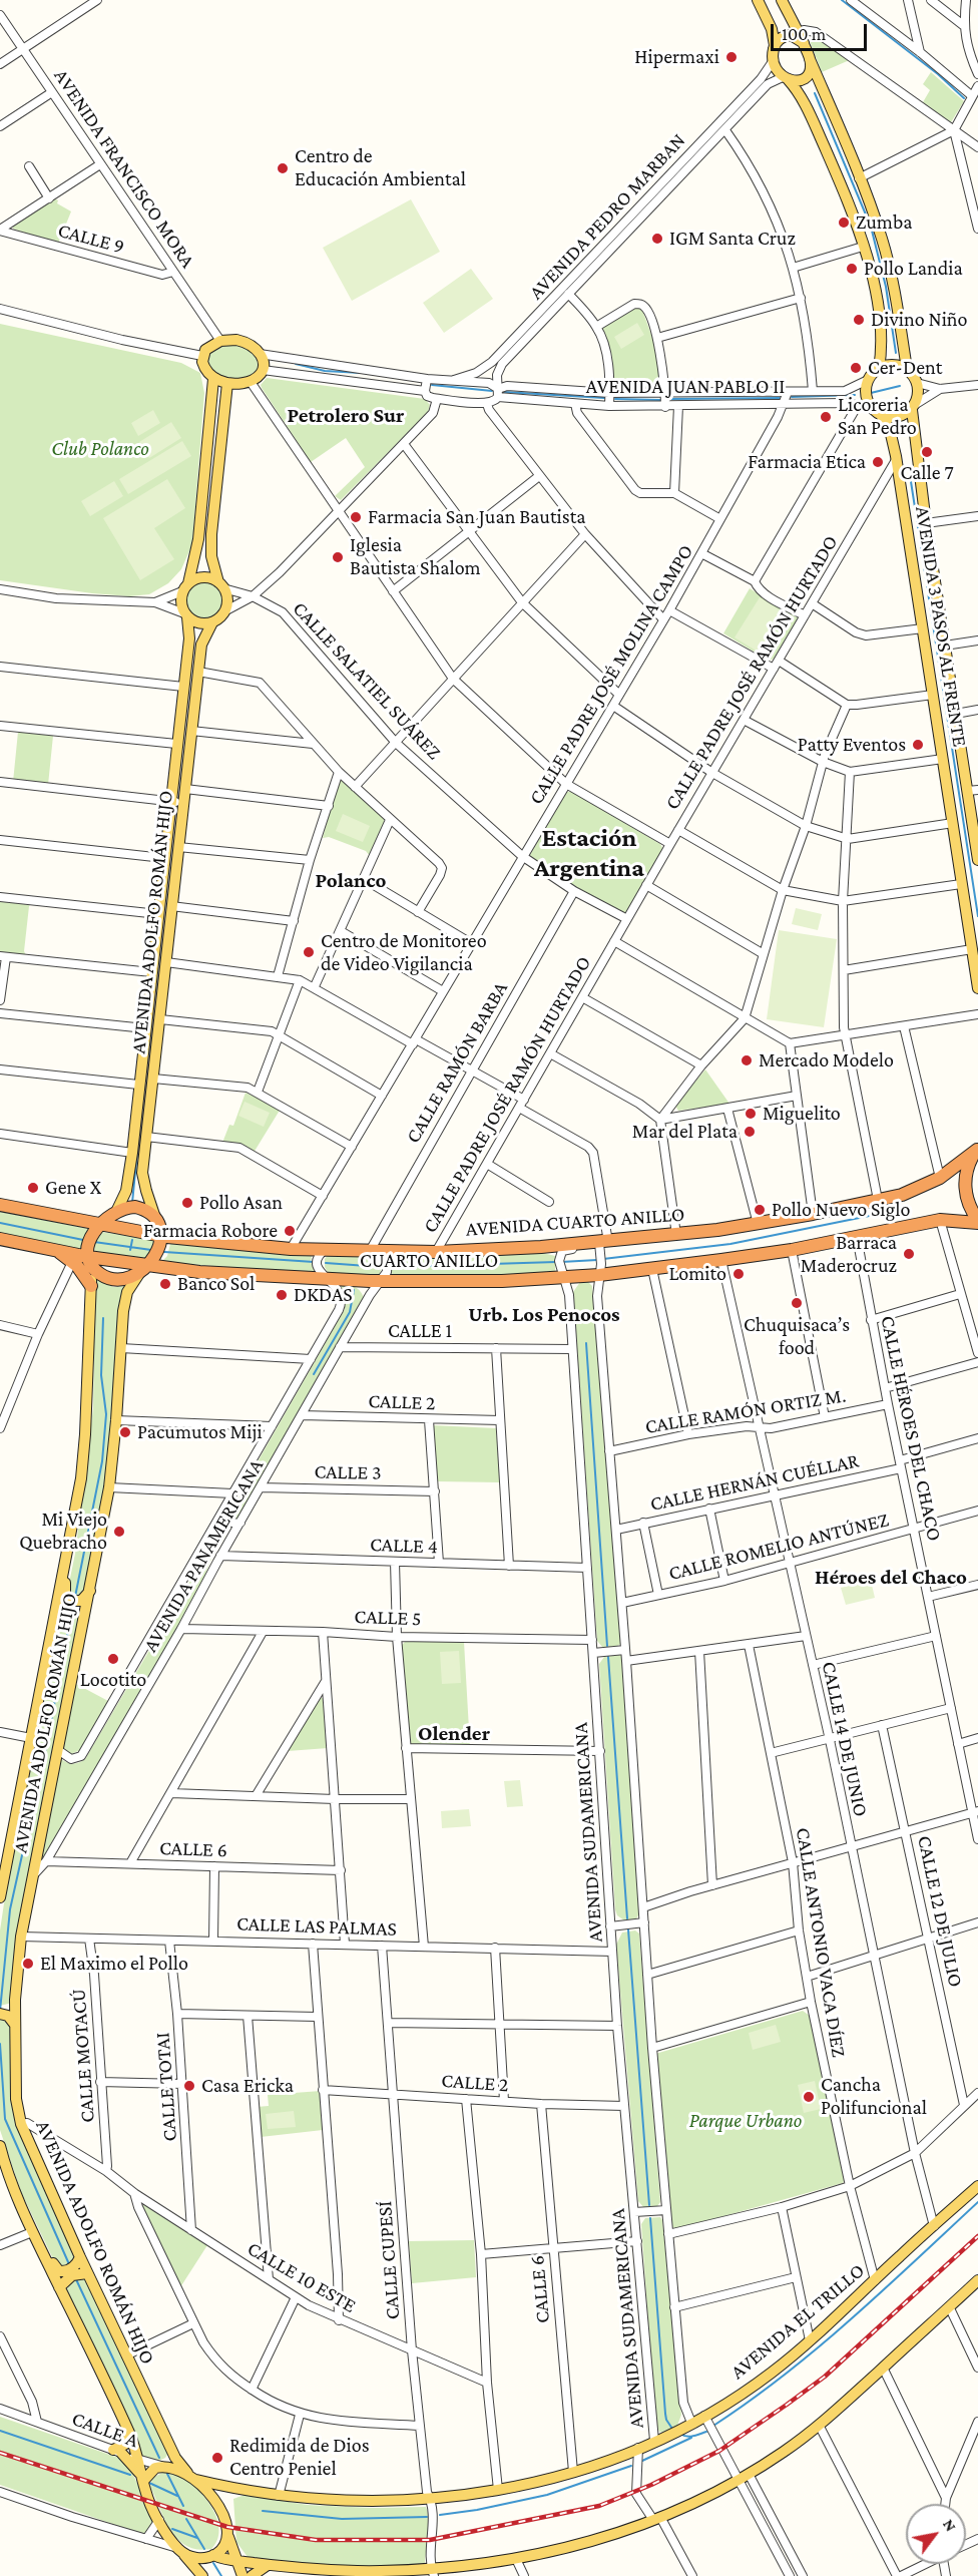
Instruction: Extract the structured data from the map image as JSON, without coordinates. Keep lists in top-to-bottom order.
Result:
{
  "streets": {
    "highway": ["AVENIDA CUARTO ANILLO", "CUARTO ANILLO"],
    "main road": ["AVENIDA 3 PASOS AL FRENTE", "AVENIDA ADOLFO ROMÁN HIJO", "AVENIDA EL TRILLO"],
    "street": [
      "AVENIDA FRANCISCO MORA",
      "AVENIDA PEDRO MARBAN",
      "CALLE 9",
      "AVENIDA JUAN PABLO II",
      "CALLE PADRE JOSÉ RAMÓN HURTADO",
      "CALLE PADRE JOSÉ MOLINA CAMPO",
      "CALLE SALATIEL SUÁREZ",
      "CALLE RAMÓN BARBA",
      "CALLE 1",
      "CALLE 2",
      "CALLE RAMÓN ORTIZ M.",
      "CALLE HÉROES DEL CHACO",
      "CALLE 3",
      "CALLE HERNÁN CUÉLLAR",
      "CALLE 4",
      "CALLE ROMELIO ANTÚNEZ",
      "AVENIDA PANAMERICANA",
      "CALLE 5",
      "CALLE 14 DE JUNIO",
      "AVENIDA SUDAMERICANA",
      "CALLE 6",
      "CALLE 12 DE JULIO",
      "CALLE LAS PALMAS",
      "CALLE ANTONIO VACA DÍEZ",
      "CALLE MOTACÚ",
      "CALLE TOTAI",
      "CALLE CUPESÍ",
      "CALLE 10 ESTE",
      "CALLE A"
    ]
  },
  "crossings": [
    ["AVENIDA FRANCISCO MORA", "CALLE 9"],
    ["AVENIDA PEDRO MARBAN", "AVENIDA JUAN PABLO II"],
    ["AVENIDA JUAN PABLO II", "AVENIDA 3 PASOS AL FRENTE"],
    ["AVENIDA JUAN PABLO II", "CALLE PADRE JOSÉ MOLINA CAMPO"],
    ["AVENIDA 3 PASOS AL FRENTE", "CALLE PADRE JOSÉ RAMÓN HURTADO"],
    ["CALLE PADRE JOSÉ RAMÓN HURTADO", "CALLE SALATIEL SUÁREZ"],
    ["CALLE PADRE JOSÉ RAMÓN HURTADO", "AVENIDA CUARTO ANILLO"],
    ["CALLE PADRE JOSÉ MOLINA CAMPO", "CALLE SALATIEL SUÁREZ"],
    ["CALLE PADRE JOSÉ MOLINA CAMPO", "AVENIDA CUARTO ANILLO"],
    ["CALLE SALATIEL SUÁREZ", "CALLE RAMÓN BARBA"],
    ["AVENIDA ADOLFO ROMÁN HIJO", "AVENIDA CUARTO ANILLO"],
    ["AVENIDA ADOLFO ROMÁN HIJO", "CUARTO ANILLO"],
    ["AVENIDA ADOLFO ROMÁN HIJO", "AVENIDA PANAMERICANA"],
    ["AVENIDA ADOLFO ROMÁN HIJO", "CALLE LAS PALMAS"],
    ["AVENIDA ADOLFO ROMÁN HIJO", "CALLE 10 ESTE"],
    ["AVENIDA ADOLFO ROMÁN HIJO", "AVENIDA EL TRILLO"],
    ["CALLE RAMÓN BARBA", "AVENIDA CUARTO ANILLO"],
    ["CALLE RAMÓN BARBA", "AVENIDA PANAMERICANA"],
    ["AVENIDA CUARTO ANILLO", "AVENIDA PANAMERICANA"],
    ["AVENIDA CUARTO ANILLO", "AVENIDA SUDAMERICANA"],
    ["CUARTO ANILLO", "CALLE HÉROES DEL CHACO"],
    ["CUARTO ANILLO", "AVENIDA PANAMERICANA"],
    ["CUARTO ANILLO", "CALLE 14 DE JUNIO"],
    ["CUARTO ANILLO", "AVENIDA SUDAMERICANA"],
    ["CALLE 1", "AVENIDA PANAMERICANA"],
    ["CALLE 1", "AVENIDA SUDAMERICANA"],
    ["CALLE 2", "AVENIDA PANAMERICANA"],
    ["CALLE 2", "AVENIDA SUDAMERICANA"],
    ["CALLE 2", "CALLE 6"],
    ["CALLE 2", "CALLE CUPESÍ"],
    ["CALLE RAMÓN ORTIZ M.", "CALLE HÉROES DEL CHACO"],
    ["CALLE RAMÓN ORTIZ M.", "CALLE 14 DE JUNIO"],
    ["CALLE HÉROES DEL CHACO", "CALLE HERNÁN CUÉLLAR"],
    ["CALLE HÉROES DEL CHACO", "CALLE ROMELIO ANTÚNEZ"],
    ["CALLE 3", "AVENIDA PANAMERICANA"],
    ["CALLE HERNÁN CUÉLLAR", "CALLE 14 DE JUNIO"],
    ["CALLE 4", "AVENIDA PANAMERICANA"],
    ["CALLE 4", "AVENIDA SUDAMERICANA"],
    ["CALLE ROMELIO ANTÚNEZ", "CALLE 14 DE JUNIO"],
    ["AVENIDA PANAMERICANA", "CALLE 5"],
    ["AVENIDA PANAMERICANA", "CALLE 6"],
    ["CALLE 5", "AVENIDA SUDAMERICANA"],
    ["CALLE 14 DE JUNIO", "AVENIDA EL TRILLO"],
    ["AVENIDA SUDAMERICANA", "CALLE LAS PALMAS"],
    ["AVENIDA SUDAMERICANA", "AVENIDA EL TRILLO"],
    ["CALLE 6", "AVENIDA EL TRILLO"],
    ["CALLE LAS PALMAS", "CALLE MOTACÚ"],
    ["CALLE LAS PALMAS", "CALLE TOTAI"],
    ["CALLE LAS PALMAS", "CALLE CUPESÍ"],
    ["CALLE ANTONIO VACA DÍEZ", "AVENIDA EL TRILLO"],
    ["CALLE MOTACÚ", "CALLE 10 ESTE"],
    ["CALLE TOTAI", "CALLE 10 ESTE"],
    ["CALLE CUPESÍ", "CALLE 10 ESTE"],
    ["CALLE CUPESÍ", "AVENIDA EL TRILLO"],
    ["AVENIDA EL TRILLO", "CALLE A"]
  ],
  "districts": [
    "Petrolero Sur",
    "Estación Argentina",
    "Polanco",
    "Urb. Los Penocos",
    "Héroes del Chaco",
    "Olender"
  ],
  "parks": ["Club Polanco", "Parque Urbano"],
  "places": [
    "Hipermaxi",
    "Centro de Educación Ambiental",
    "Zumba",
    "IGM Santa Cruz",
    "Pollo Landia",
    "Divino Niño",
    "Cer-Dent",
    "Licoreria San Pedro",
    "Calle 7",
    "Farmacia Etica",
    "Farmacia San Juan Bautista",
    "Iglesia Bautista Shalom",
    "Patty Eventos",
    "Centro de Monitoreo de Video Vigilancia",
    "Mercado Modelo",
    "Miguelito",
    "Mar del Plata",
    "Gene X",
    "Pollo Asan",
    "Pollo Nuevo Siglo",
    "Farmacia Robore",
    "Barraca Maderocruz",
    "Lomito",
    "Banco Sol",
    "DKDAS",
    "Chuquisaca’s food",
    "Pacumutos Miji",
    "Mi Viejo Quebracho",
    "Locotito",
    "El Maximo el Pollo",
    "Casa Ericka",
    "Cancha Polifuncional",
    "Redimida de Dios Centro Peniel"
  ],
  "scale_bar": "100 m",
  "north": "top right"
}
